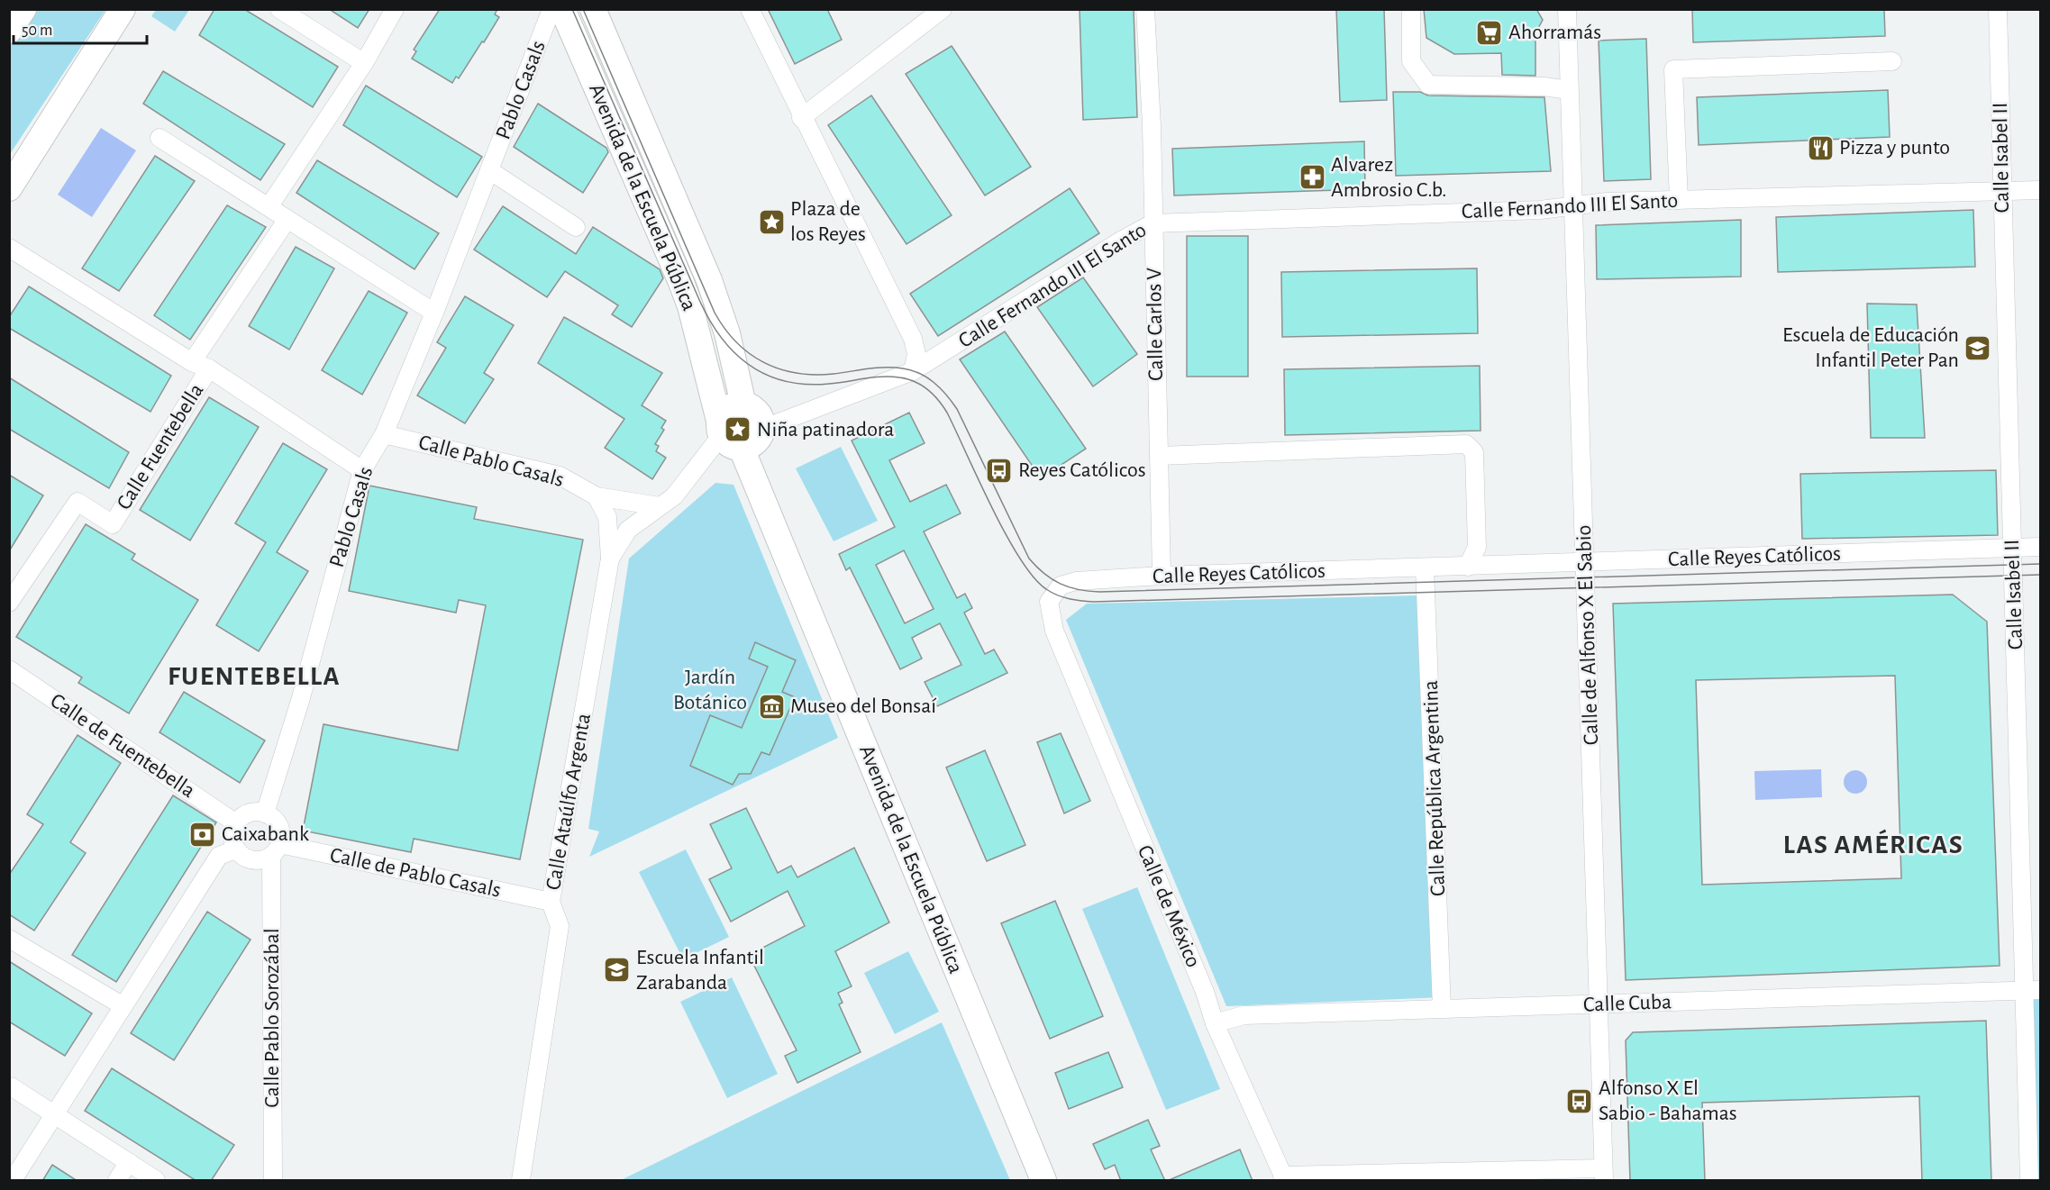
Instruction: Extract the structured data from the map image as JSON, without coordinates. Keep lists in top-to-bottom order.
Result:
{
  "streets": {
    "street": [
      "Pablo Casals",
      "Calle Isabel II",
      "Avenida de la Escuela Pública",
      "Calle Fernando III El Santo",
      "Calle Carlos V",
      "Calle Fuentebella",
      "Calle Pablo Casals",
      "Calle Reyes Católicos",
      "Calle de Alfonso X El Sabio",
      "Calle de Fuentebella",
      "Calle República Argentina",
      "Calle Ataúlfo Argenta",
      "Calle de Pablo Casals",
      "Calle de México",
      "Calle Cuba",
      "Calle Pablo Sorozábal"
    ]
  },
  "crossings": [
    ["Pablo Casals", "Calle Fuentebella"],
    ["Pablo Casals", "Calle Pablo Casals"],
    ["Pablo Casals", "Calle de Fuentebella"],
    ["Pablo Casals", "Calle de Pablo Casals"],
    ["Pablo Casals", "Calle Pablo Sorozábal"],
    ["Calle Isabel II", "Calle Fernando III El Santo"],
    ["Calle Isabel II", "Calle Reyes Católicos"],
    ["Calle Isabel II", "Calle Cuba"],
    ["Avenida de la Escuela Pública", "Calle Fernando III El Santo"],
    ["Calle Fernando III El Santo", "Calle Carlos V"],
    ["Calle Fernando III El Santo", "Calle de Alfonso X El Sabio"],
    ["Calle Carlos V", "Calle Reyes Católicos"],
    ["Calle Pablo Casals", "Calle Ataúlfo Argenta"],
    ["Calle Reyes Católicos", "Calle de Alfonso X El Sabio"],
    ["Calle Reyes Católicos", "Calle República Argentina"],
    ["Calle Reyes Católicos", "Calle de México"],
    ["Calle de Alfonso X El Sabio", "Calle Cuba"],
    ["Calle de Fuentebella", "Calle de Pablo Casals"],
    ["Calle de Fuentebella", "Calle Pablo Sorozábal"],
    ["Calle República Argentina", "Calle Cuba"],
    ["Calle Ataúlfo Argenta", "Calle de Pablo Casals"],
    ["Calle de Pablo Casals", "Calle Pablo Sorozábal"],
    ["Calle de México", "Calle Cuba"]
  ],
  "districts": ["FUENTEBELLA", "LAS AMÉRICAS"],
  "parks": ["Jardín Botánico"],
  "places": {
    "supermarket": ["Ahorramás"],
    "restaurant": ["Pizza y punto"],
    "pharmacy": ["Alvarez Ambrosio C.b."],
    "place": ["Plaza de los Reyes", "Niña patinadora"],
    "school or university": ["Escuela de Educación Infantil Peter Pan", "Escuela Infantil Zarabanda"],
    "bus stop": ["Reyes Católicos", "Alfonso X El Sabio - Bahamas"],
    "museum": ["Museo del Bonsaí"],
    "bank": ["Caixabank"]
  },
  "scale_bar": "50 m"
}
